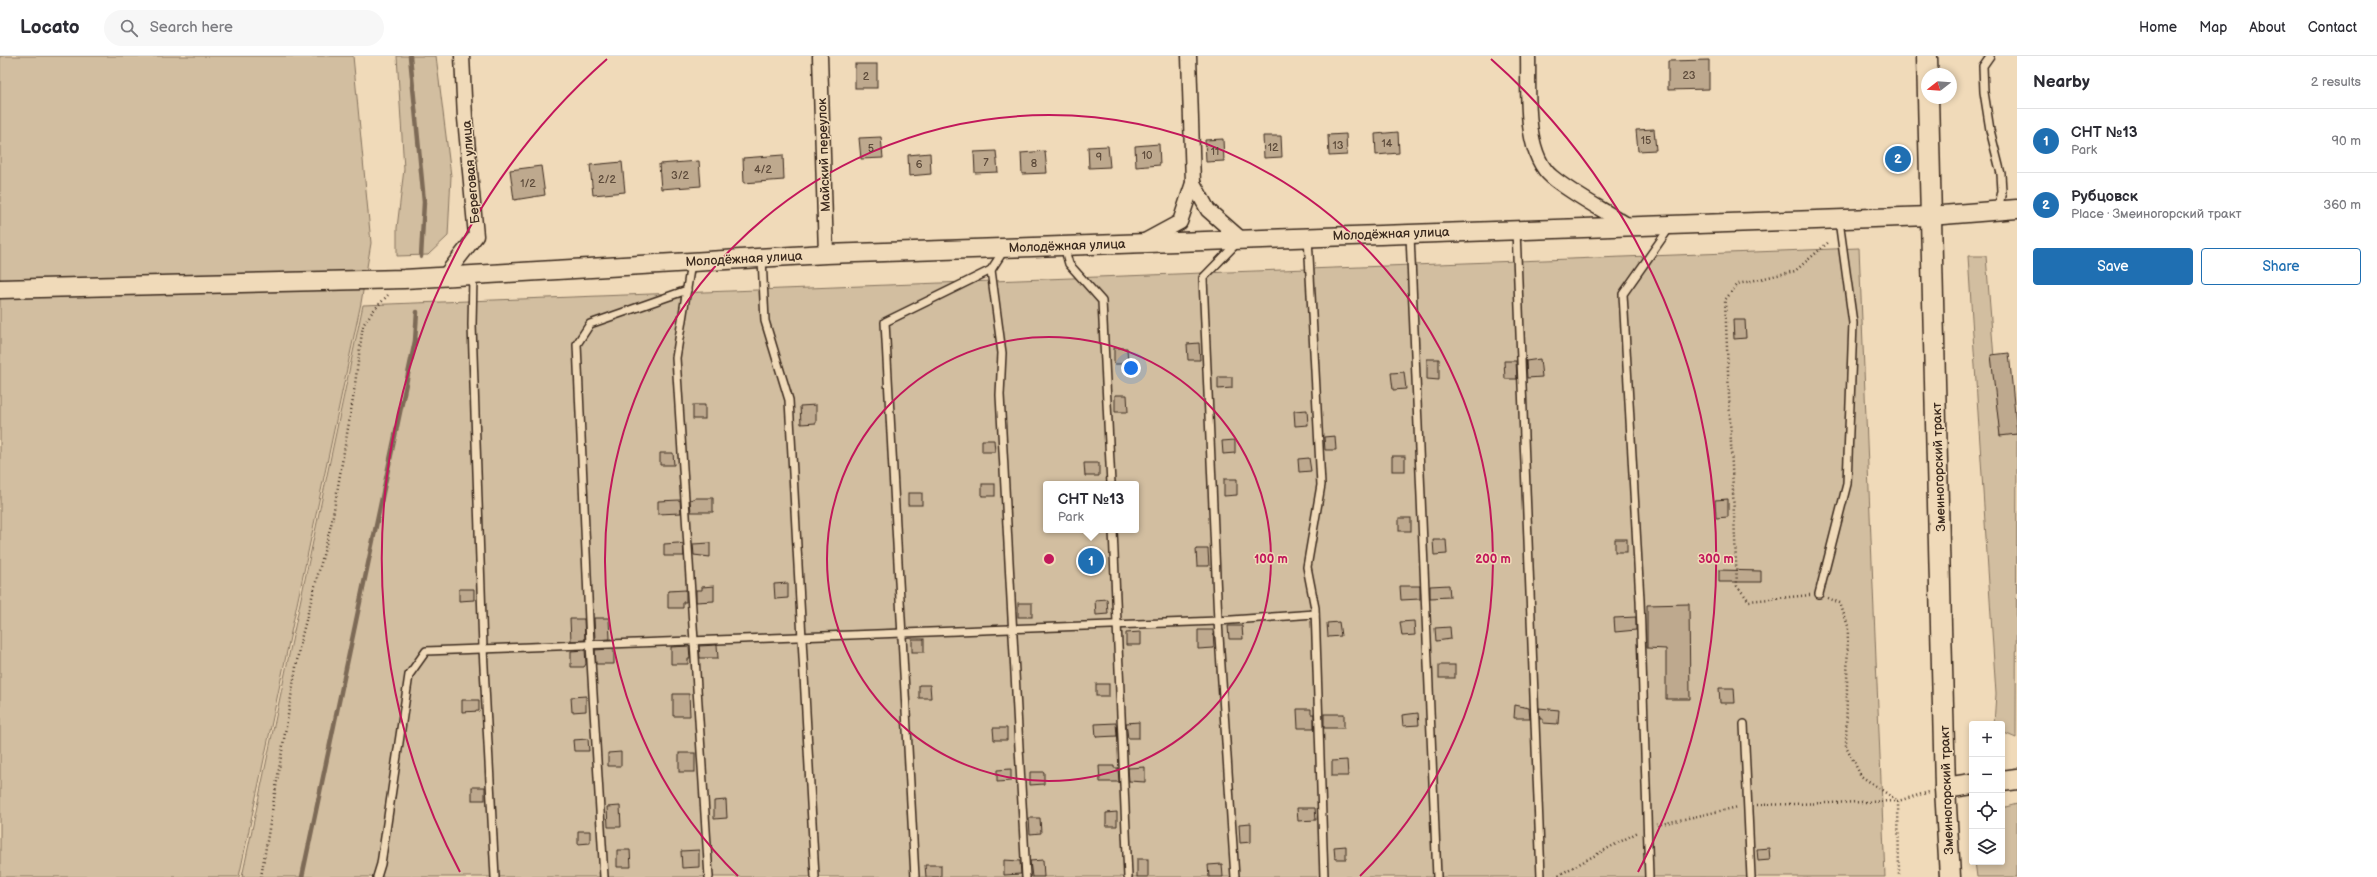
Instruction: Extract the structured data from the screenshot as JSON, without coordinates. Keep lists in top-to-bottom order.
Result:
{
  "streets": {
    "main road": ["Змеиногорский тракт"],
    "street": ["Майский переулок", "Береговая улица", "Молодёжная улица"]
  },
  "crossings": [
    ["Майский переулок", "Молодёжная улица"],
    ["Береговая улица", "Молодёжная улица"],
    ["Молодёжная улица", "Змеиногорский тракт"]
  ],
  "house_numbers": [
    "23",
    "2",
    "15",
    "14",
    "13",
    "12",
    "5",
    "11",
    "10",
    "9",
    "7",
    "8",
    "6",
    "4/2",
    "3/2",
    "2/2",
    "1/2"
  ],
  "north": "left",
  "page": {
    "header": "Locato",
    "search": "Search here",
    "nav": [
      "Home",
      "Map",
      "About",
      "Contact"
    ],
    "heading": ["Nearby", "2 results"],
    "list": [
      {
        "mark": "1",
        "name": "СНТ №13",
        "note": "Park",
        "value": "90 m"
      },
      {
        "mark": "2",
        "name": "Рубцовск",
        "note": "Place · Змеиногорский тракт",
        "value": "360 m"
      }
    ],
    "pins": ["2", "1"],
    "buttons": ["Save", "Share"],
    "popup": ["СНТ №13", "Park"],
    "map_buttons": ["+", "−"]
  },
  "rings": ["100 m", "200 m", "300 m"]
}
